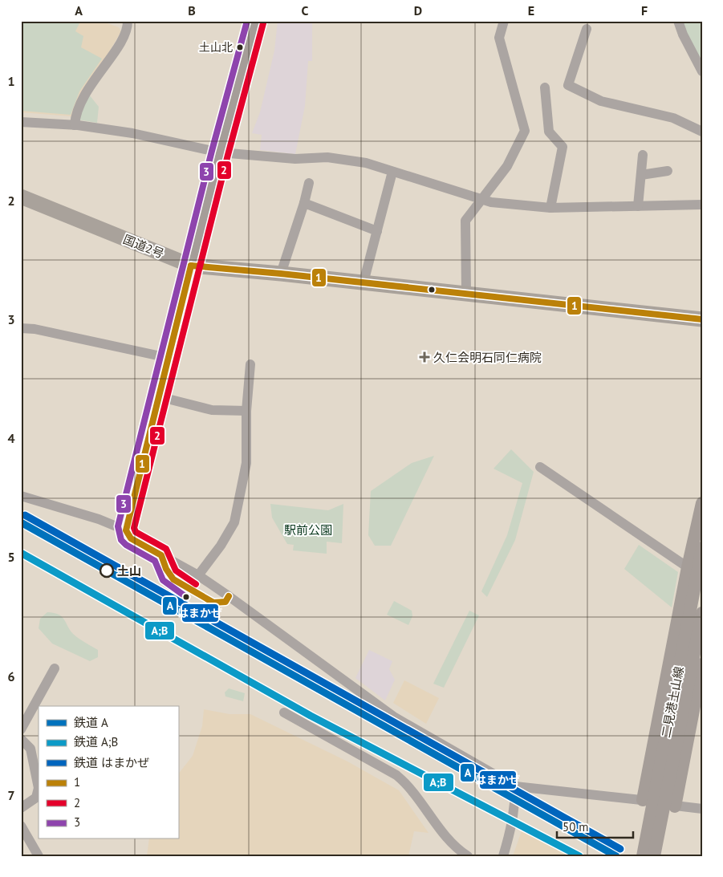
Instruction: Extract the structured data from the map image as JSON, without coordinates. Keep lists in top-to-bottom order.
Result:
{
  "streets": {
    "highway": ["国道2号"],
    "main road": ["二見港土山線"]
  },
  "parks": ["駅前公園"],
  "places": {
    "other": ["土山北", "土山"],
    "health": ["久仁会明石同仁病院"]
  },
  "lines": [
    "transit line 3",
    "transit line 2",
    "transit line 1",
    "rail line はまかぜ",
    "rail line A",
    "rail line A;B"
  ],
  "legend": [
    "鉄道 A",
    "鉄道 A;B",
    "鉄道 はまかぜ",
    "1",
    "2",
    "3"
  ],
  "scale_bar": "50 m",
  "grid": {
    "columns": [
      "A",
      "B",
      "C",
      "D",
      "E",
      "F"
    ],
    "rows": [
      "1",
      "2",
      "3",
      "4",
      "5",
      "6",
      "7"
    ]
  }
}
